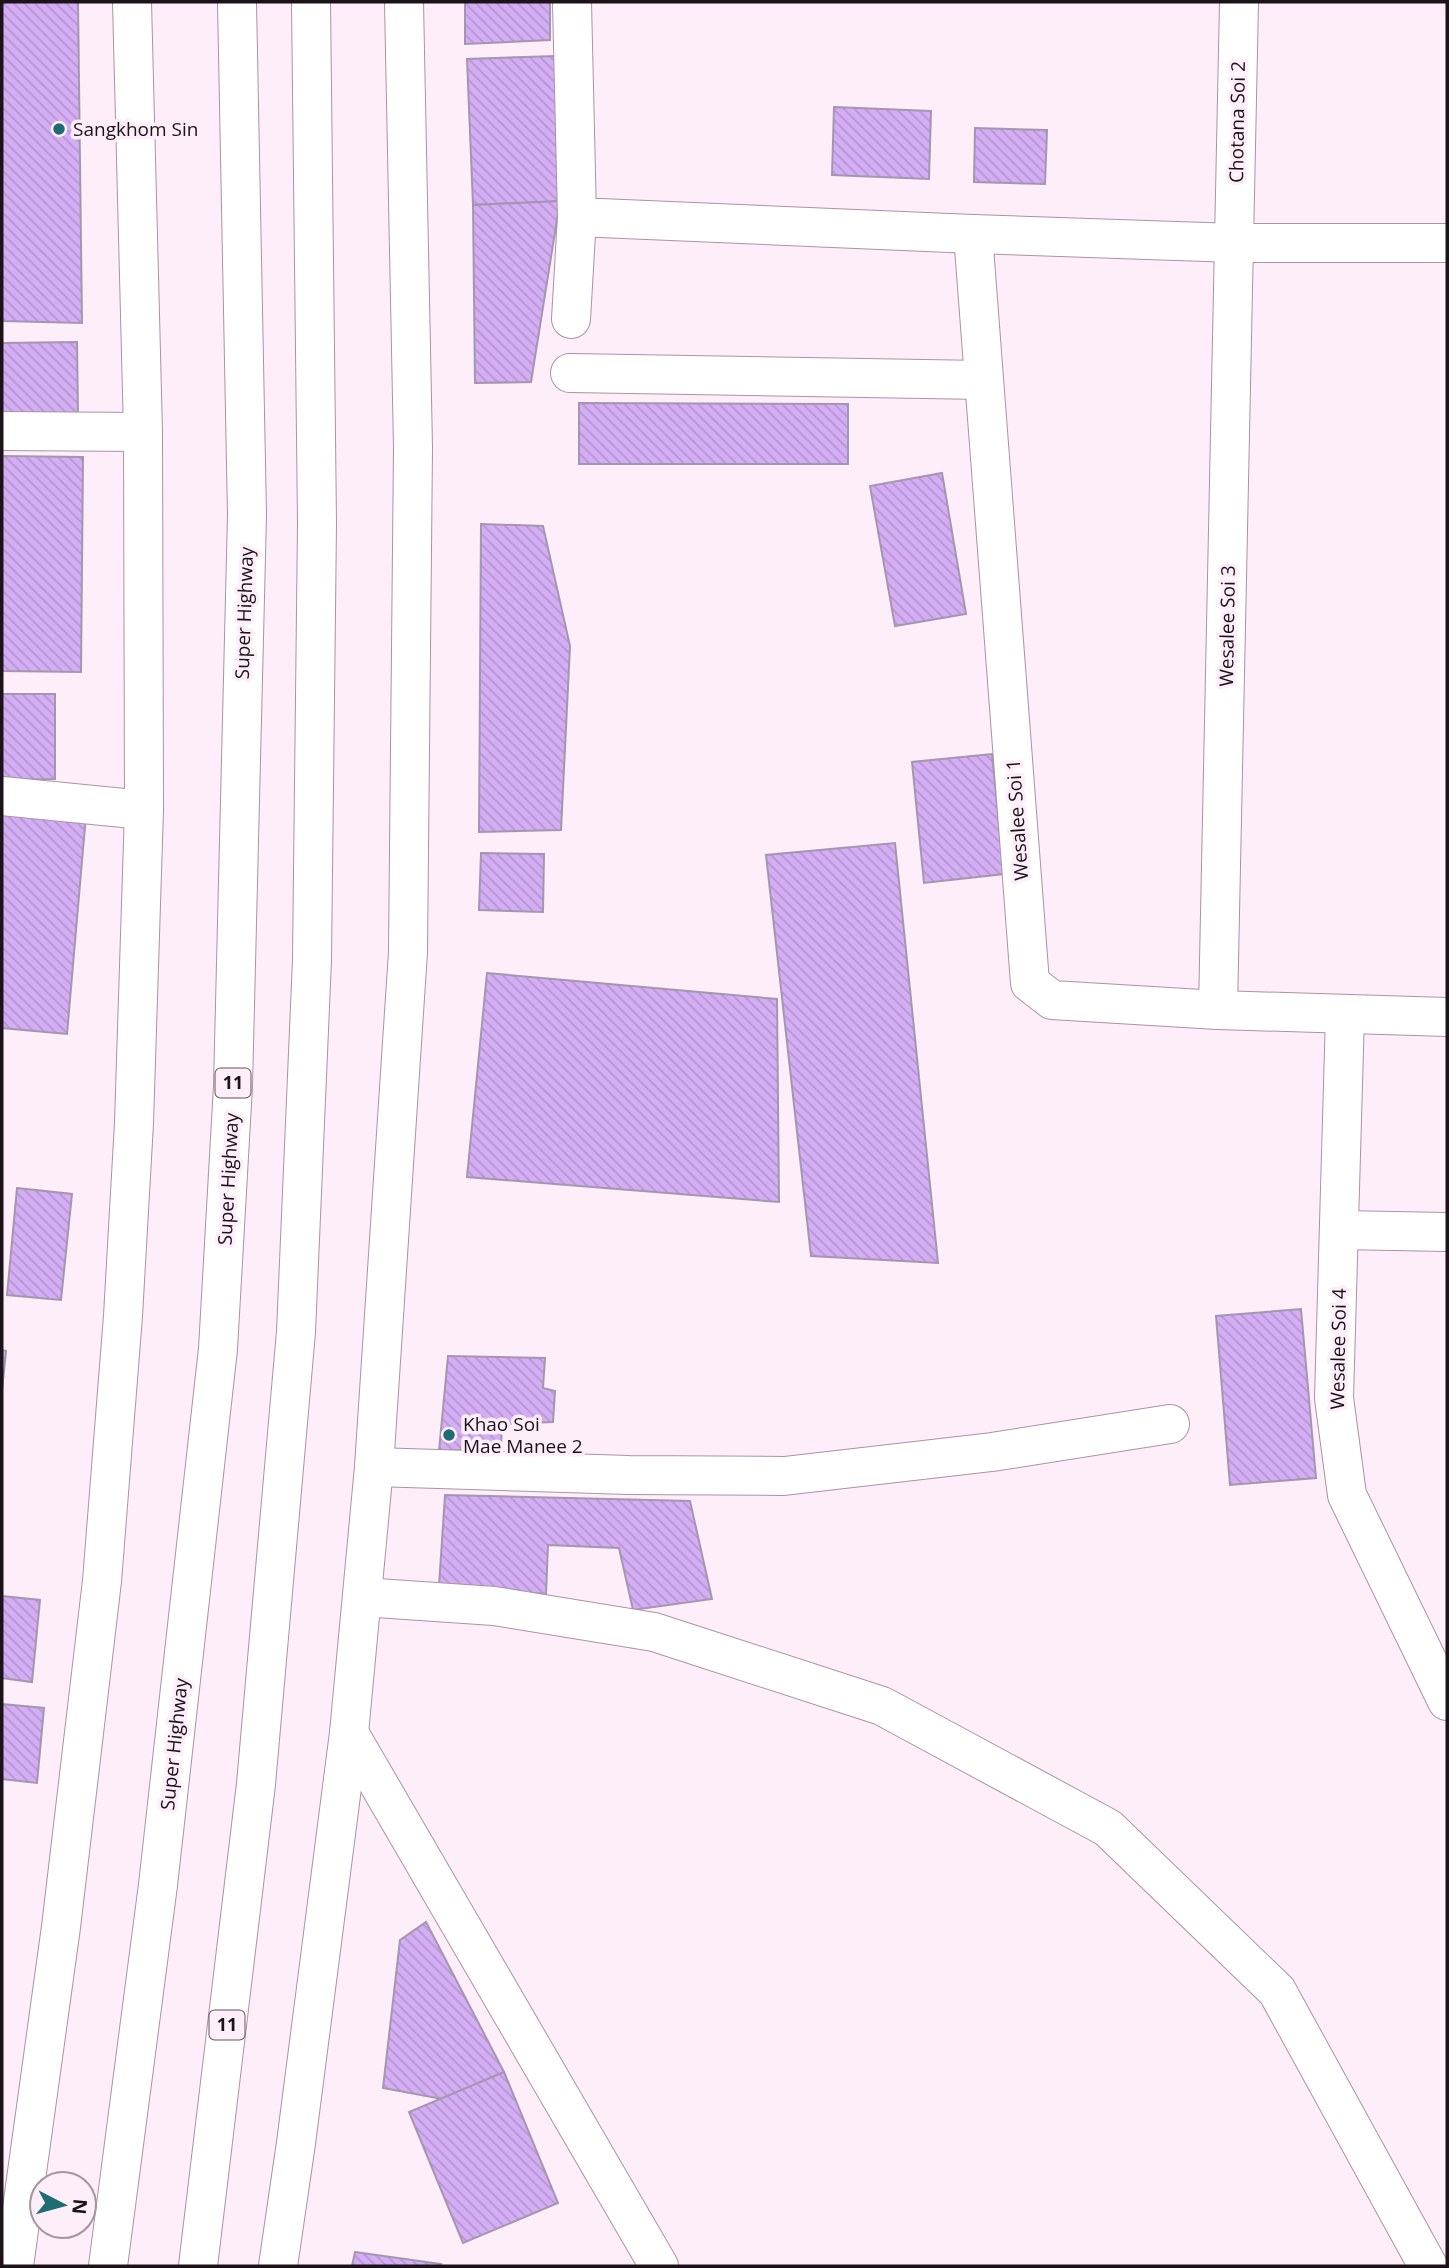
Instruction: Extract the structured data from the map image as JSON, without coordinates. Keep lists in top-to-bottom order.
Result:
{
  "streets": {
    "main road": [
      "Chotana Soi 2",
      "Super Highway",
      "Wesalee Soi 3",
      "Wesalee Soi 1",
      "11",
      "Wesalee Soi 4"
    ]
  },
  "crossings": [
    ["Chotana Soi 2", "Wesalee Soi 3"],
    ["Wesalee Soi 3", "Wesalee Soi 1"],
    ["Wesalee Soi 1", "Wesalee Soi 4"]
  ],
  "places": ["Sangkhom Sin", "Khao Soi Mae Manee 2"],
  "north": "right"
}
